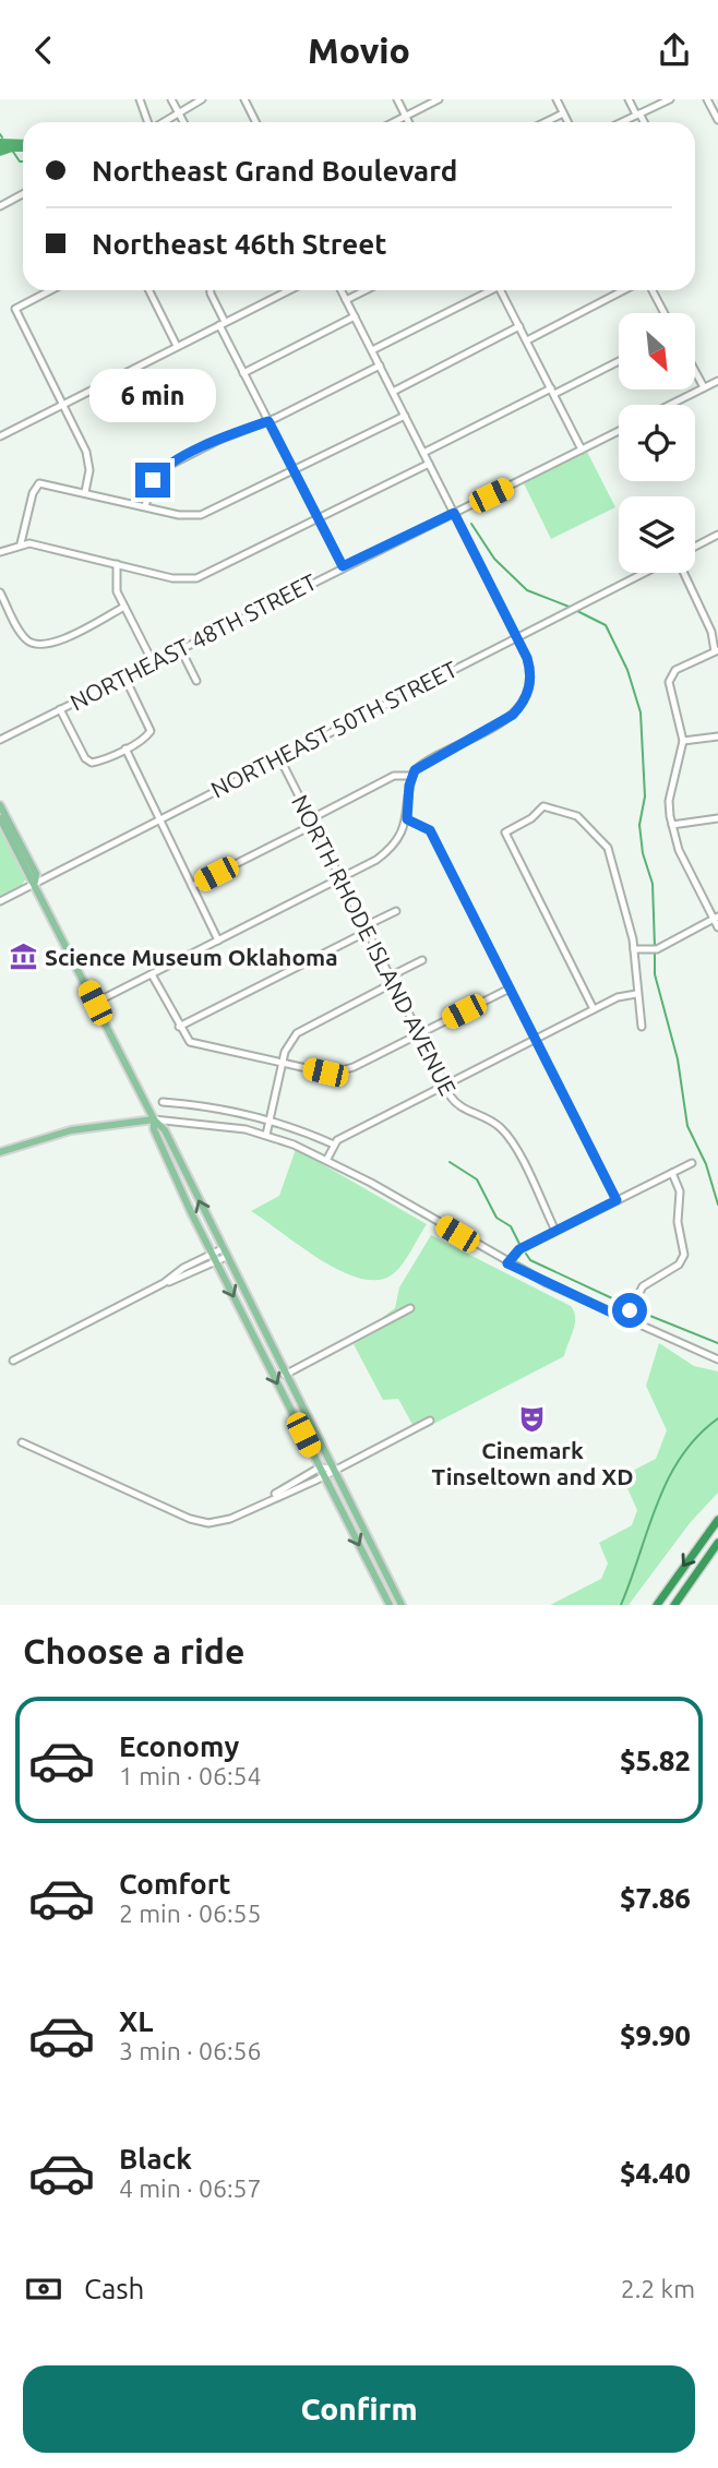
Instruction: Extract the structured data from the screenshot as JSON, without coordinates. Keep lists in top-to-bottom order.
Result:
{
  "streets": {
    "street": ["NORTHEAST 48TH STREET", "NORTHEAST 50TH STREET", "NORTH RHODE ISLAND AVENUE"]
  },
  "crossings": [
    ["NORTHEAST 50TH STREET", "NORTH RHODE ISLAND AVENUE"]
  ],
  "places": {
    "museum": ["Science Museum Oklahoma"],
    "theatre": ["Cinemark Tinseltown and XD"]
  },
  "north": "bottom right",
  "page": {
    "header": "Movio",
    "banner": ["Northeast Grand Boulevard", "Northeast 46th Street"],
    "bubble": "6 min",
    "heading": "Choose a ride",
    "list": [
      {
        "name": "Economy",
        "note": "1 min · 06:54",
        "value": "$5.82"
      },
      {
        "name": "Comfort",
        "note": "2 min · 06:55",
        "value": "$7.86"
      },
      {
        "name": "XL",
        "note": "3 min · 06:56",
        "value": "$9.90"
      },
      {
        "name": "Black",
        "note": "4 min · 06:57",
        "value": "$4.40"
      }
    ],
    "pay": ["Cash", "2.2 km"],
    "buttons": "Confirm"
  }
}
